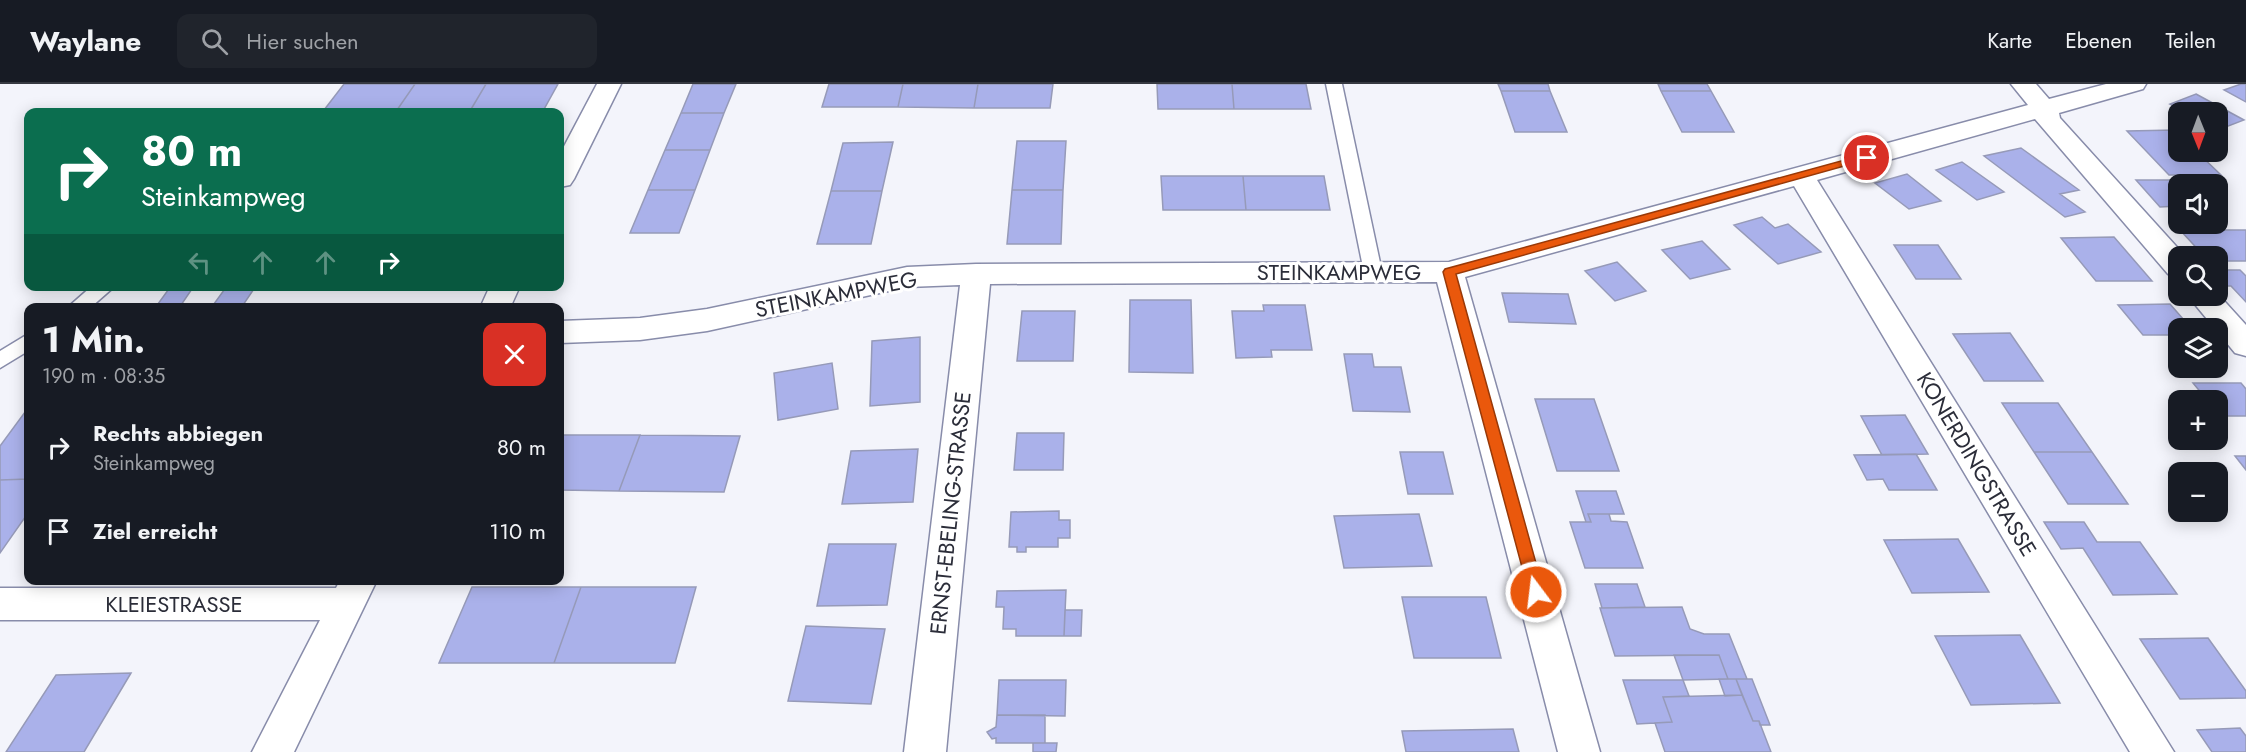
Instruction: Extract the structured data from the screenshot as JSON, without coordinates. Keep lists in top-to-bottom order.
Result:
{
  "streets": {
    "street": [
      "STEINKAMPWEG",
      "KONERDINGSTRASSE",
      "ERNST-EBELING-STRASSE",
      "KLEIESTRASSE"
    ]
  },
  "crossings": [
    ["STEINKAMPWEG", "KONERDINGSTRASSE"],
    ["STEINKAMPWEG", "ERNST-EBELING-STRASSE"]
  ],
  "north": "bottom",
  "page": {
    "header": "Waylane",
    "search": "Hier suchen",
    "nav": ["Karte", "Ebenen", "Teilen"],
    "map_buttons": ["+", "−"],
    "turn": ["80 m", "Steinkampweg"],
    "heading": ["1 Min.", "190 m · 08:35"],
    "list": [
      {
        "name": "Rechts abbiegen",
        "note": "Steinkampweg",
        "value": "80 m"
      },
      {
        "name": "Ziel erreicht",
        "value": "110 m"
      }
    ]
  }
}
